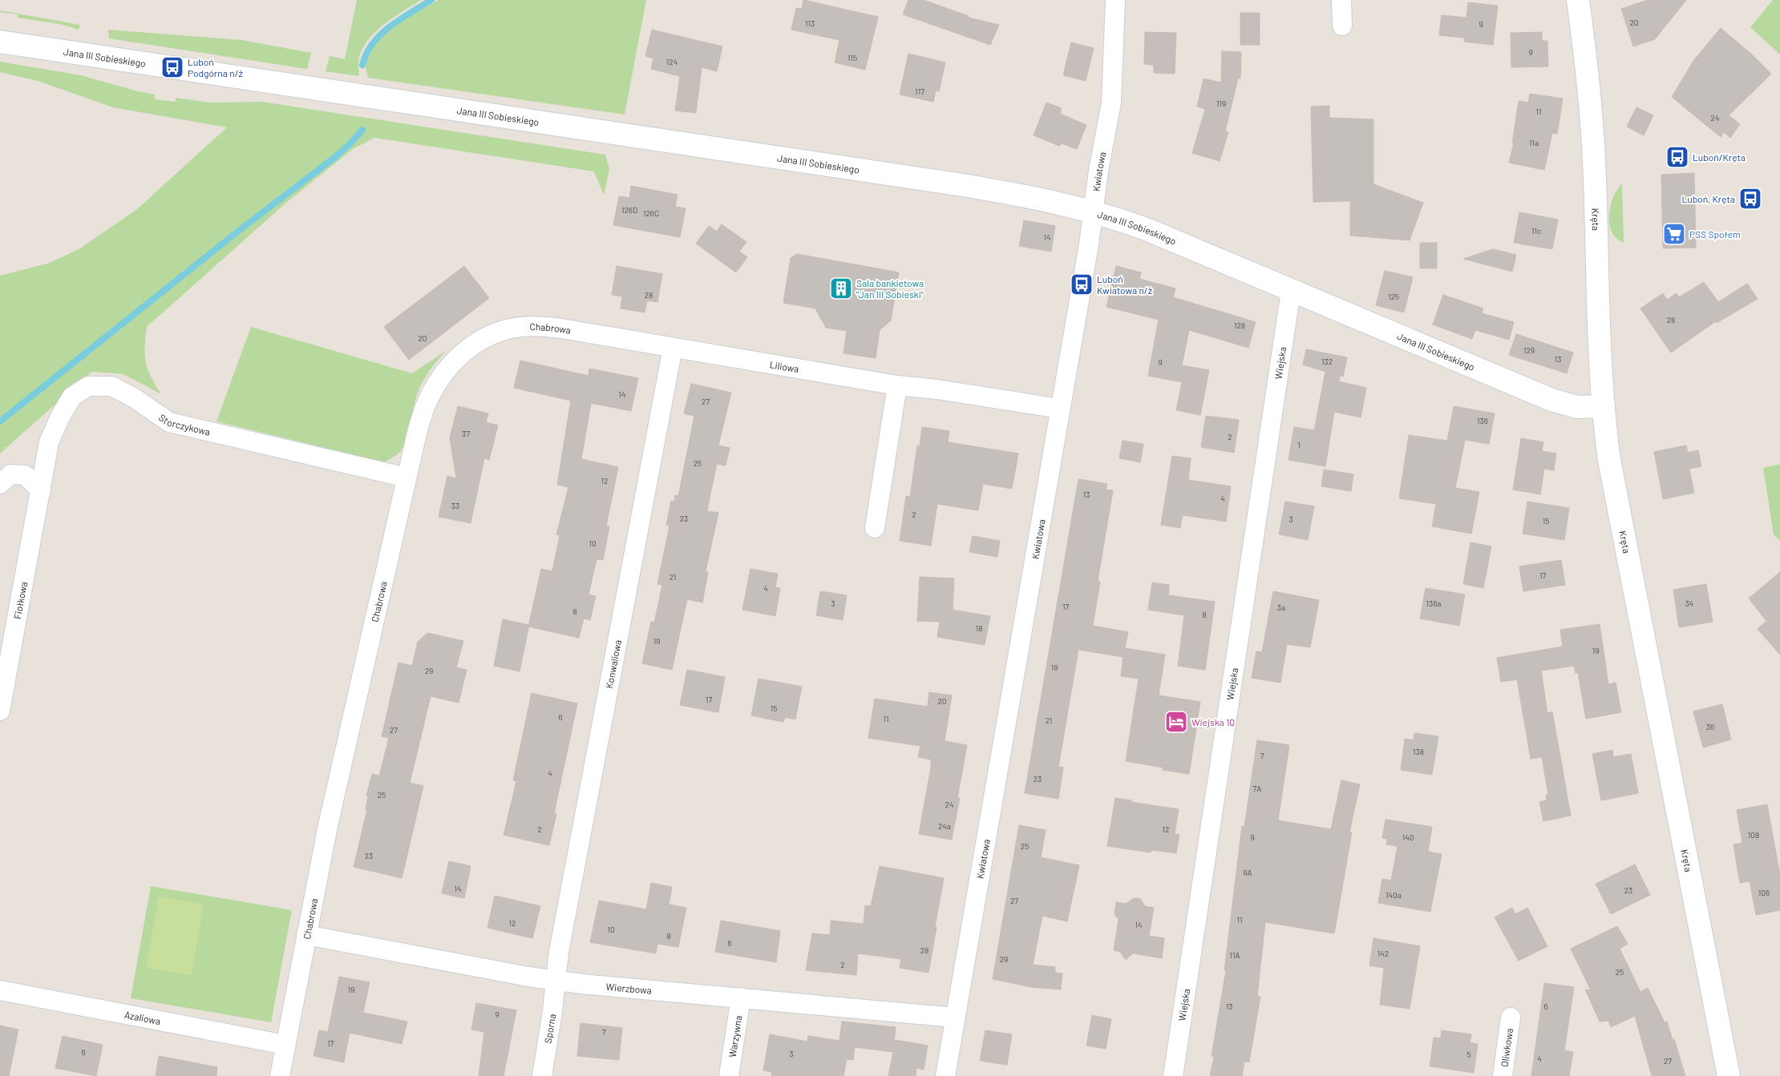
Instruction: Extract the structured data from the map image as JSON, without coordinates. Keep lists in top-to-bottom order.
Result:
{
  "streets": {
    "street": [
      "Jana III Sobieskiego",
      "Kwiatowa",
      "Kręta",
      "Chabrowa",
      "Wiejska",
      "Liliowa",
      "Storczykowa",
      "Fiołkowa",
      "Konwaliowa",
      "Wierzbowa",
      "Azaliowa",
      "Sporna",
      "Warzywna",
      "Oliwkowa"
    ]
  },
  "crossings": [
    ["Jana III Sobieskiego", "Kwiatowa"],
    ["Jana III Sobieskiego", "Kręta"],
    ["Jana III Sobieskiego", "Wiejska"],
    ["Kwiatowa", "Liliowa"],
    ["Kwiatowa", "Wierzbowa"],
    ["Chabrowa", "Liliowa"],
    ["Chabrowa", "Storczykowa"],
    ["Chabrowa", "Konwaliowa"],
    ["Chabrowa", "Wierzbowa"],
    ["Chabrowa", "Azaliowa"],
    ["Liliowa", "Konwaliowa"],
    ["Storczykowa", "Fiołkowa"],
    ["Konwaliowa", "Wierzbowa"],
    ["Konwaliowa", "Sporna"],
    ["Wierzbowa", "Sporna"],
    ["Wierzbowa", "Warzywna"]
  ],
  "places": {
    "bus stop": [
      "Luboń Podgórna n/ż",
      "Luboń/Kręta",
      "Luboń, Kręta",
      "Luboń Kwiatowa n/ż"
    ],
    "supermarket": ["PSS Społem"],
    "building": ["Sala bankietowa \"Jan III Sobieski\""],
    "hotel": ["Wiejska 10"]
  },
  "house_numbers": [
    "20",
    "113",
    "9",
    "9",
    "115",
    "124",
    "117",
    "119",
    "11",
    "24",
    "11a",
    "126D",
    "126C",
    "11c",
    "14",
    "28",
    "125",
    "28",
    "128",
    "20",
    "129",
    "13",
    "132",
    "9",
    "14",
    "27",
    "136",
    "37",
    "2",
    "1",
    "25",
    "12",
    "13",
    "4",
    "33",
    "2",
    "23",
    "3",
    "15",
    "10",
    "17",
    "21",
    "4",
    "3",
    "136a",
    "34",
    "17",
    "3a",
    "8",
    "8",
    "18",
    "19",
    "19",
    "19",
    "29",
    "17",
    "20",
    "15",
    "6",
    "11",
    "21",
    "36",
    "27",
    "138",
    "7",
    "4",
    "23",
    "7A",
    "25",
    "24",
    "24a",
    "2",
    "12",
    "108",
    "9",
    "140",
    "25",
    "23",
    "9A",
    "14",
    "23",
    "106",
    "140a",
    "27",
    "11",
    "12",
    "14",
    "10",
    "8",
    "6",
    "28",
    "142",
    "11A",
    "29",
    "2",
    "25",
    "19",
    "13",
    "6",
    "9",
    "7",
    "17",
    "6",
    "3",
    "5",
    "4",
    "27"
  ]
}
